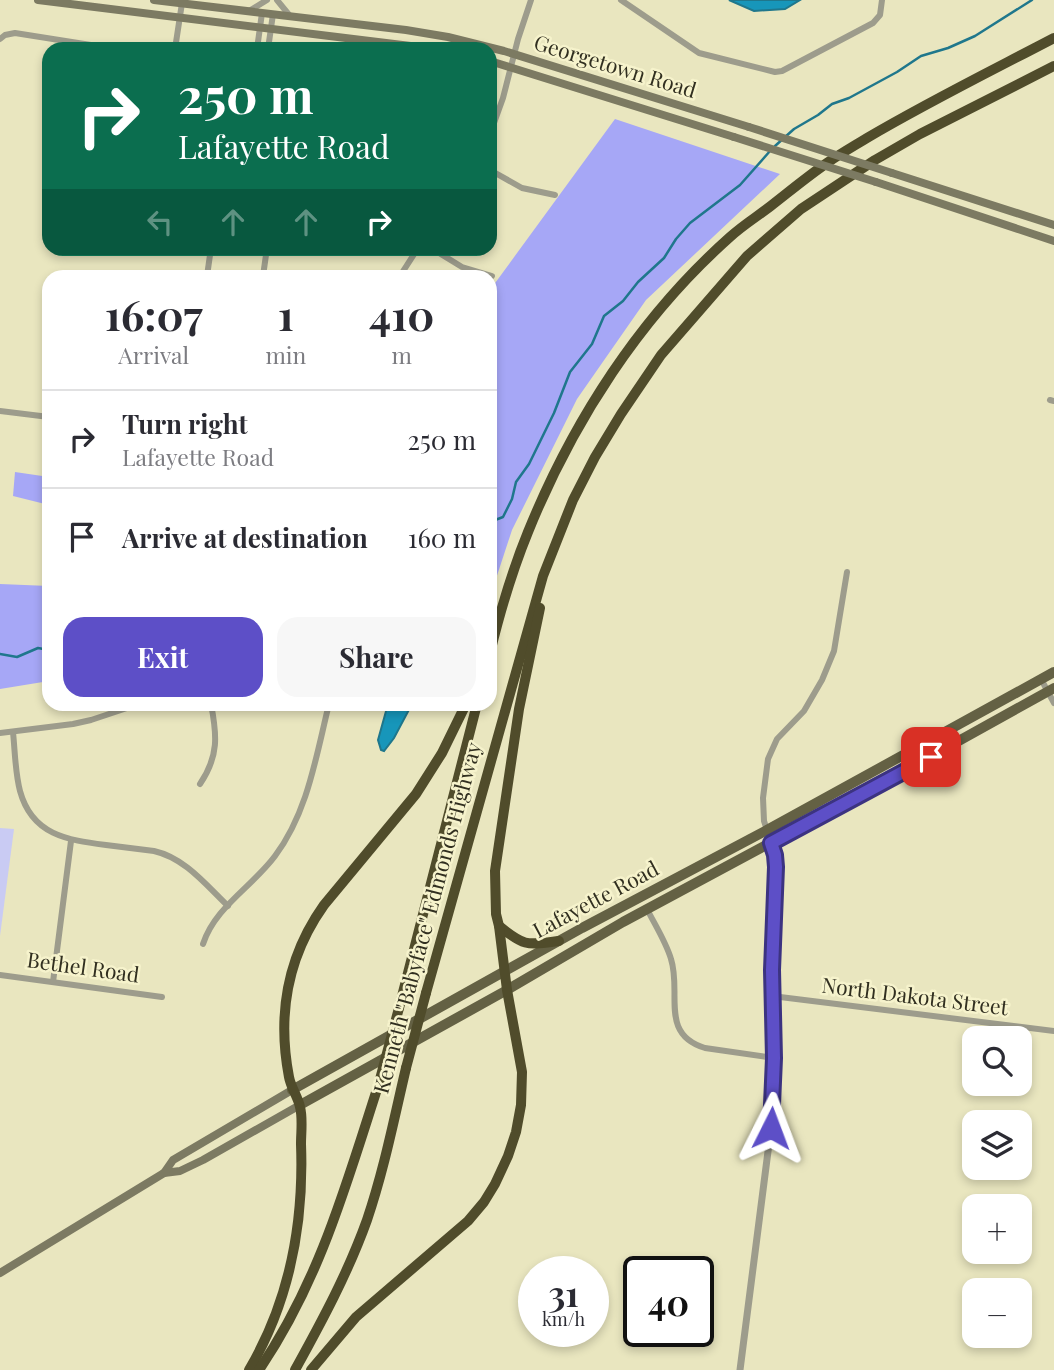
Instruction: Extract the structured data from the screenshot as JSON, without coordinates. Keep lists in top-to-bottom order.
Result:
{
  "streets": {
    "highway": ["Kenneth \"Babyface\" Edmonds Highway"],
    "main road": ["Georgetown Road", "Lafayette Road"],
    "street": ["Bethel Road", "North Dakota Street"]
  },
  "page": {
    "turn": ["250 m", "Lafayette Road"],
    "eta": [
      "16:07",
      "Arrival",
      "1",
      "min",
      "410",
      "m"
    ],
    "list": [
      {
        "name": "Turn right",
        "note": "Lafayette Road",
        "value": "250 m"
      },
      {
        "name": "Arrive at destination",
        "value": "160 m"
      }
    ],
    "buttons": ["Exit", "Share"],
    "map_buttons": ["+", "−"],
    "speed": "31 km/h",
    "limit": "40"
  }
}
